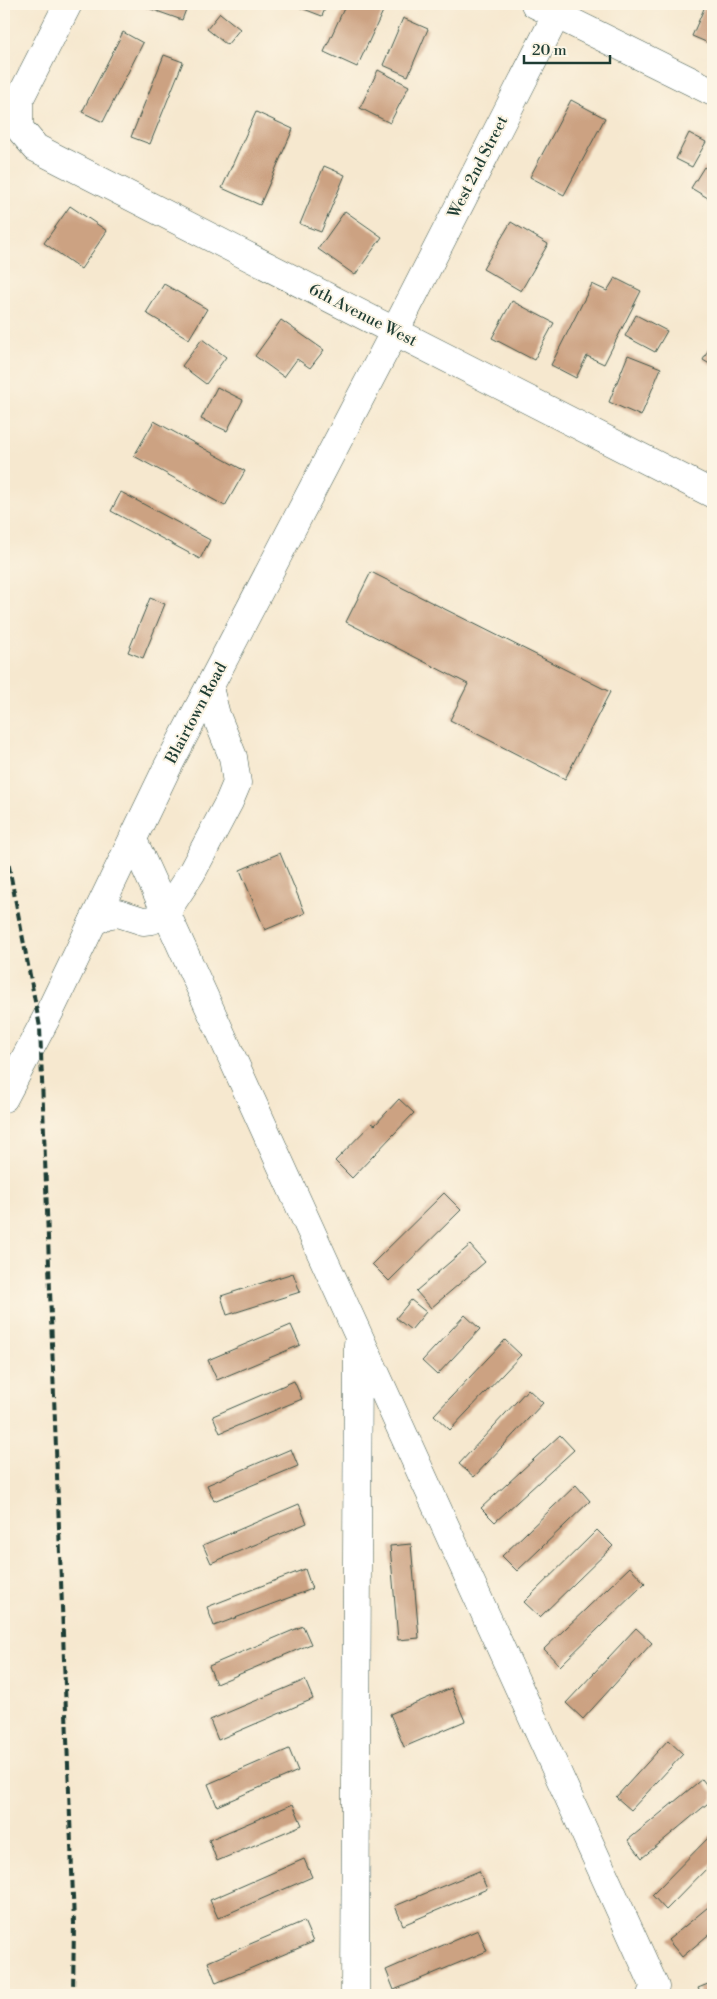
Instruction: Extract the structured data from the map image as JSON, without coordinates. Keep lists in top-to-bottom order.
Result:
{
  "streets": {
    "street": ["West 2nd Street", "6th Avenue West", "Blairtown Road"]
  },
  "crossings": [
    ["West 2nd Street", "6th Avenue West"],
    ["West 2nd Street", "Blairtown Road"],
    ["6th Avenue West", "Blairtown Road"]
  ],
  "scale_bar": "20 m"
}
